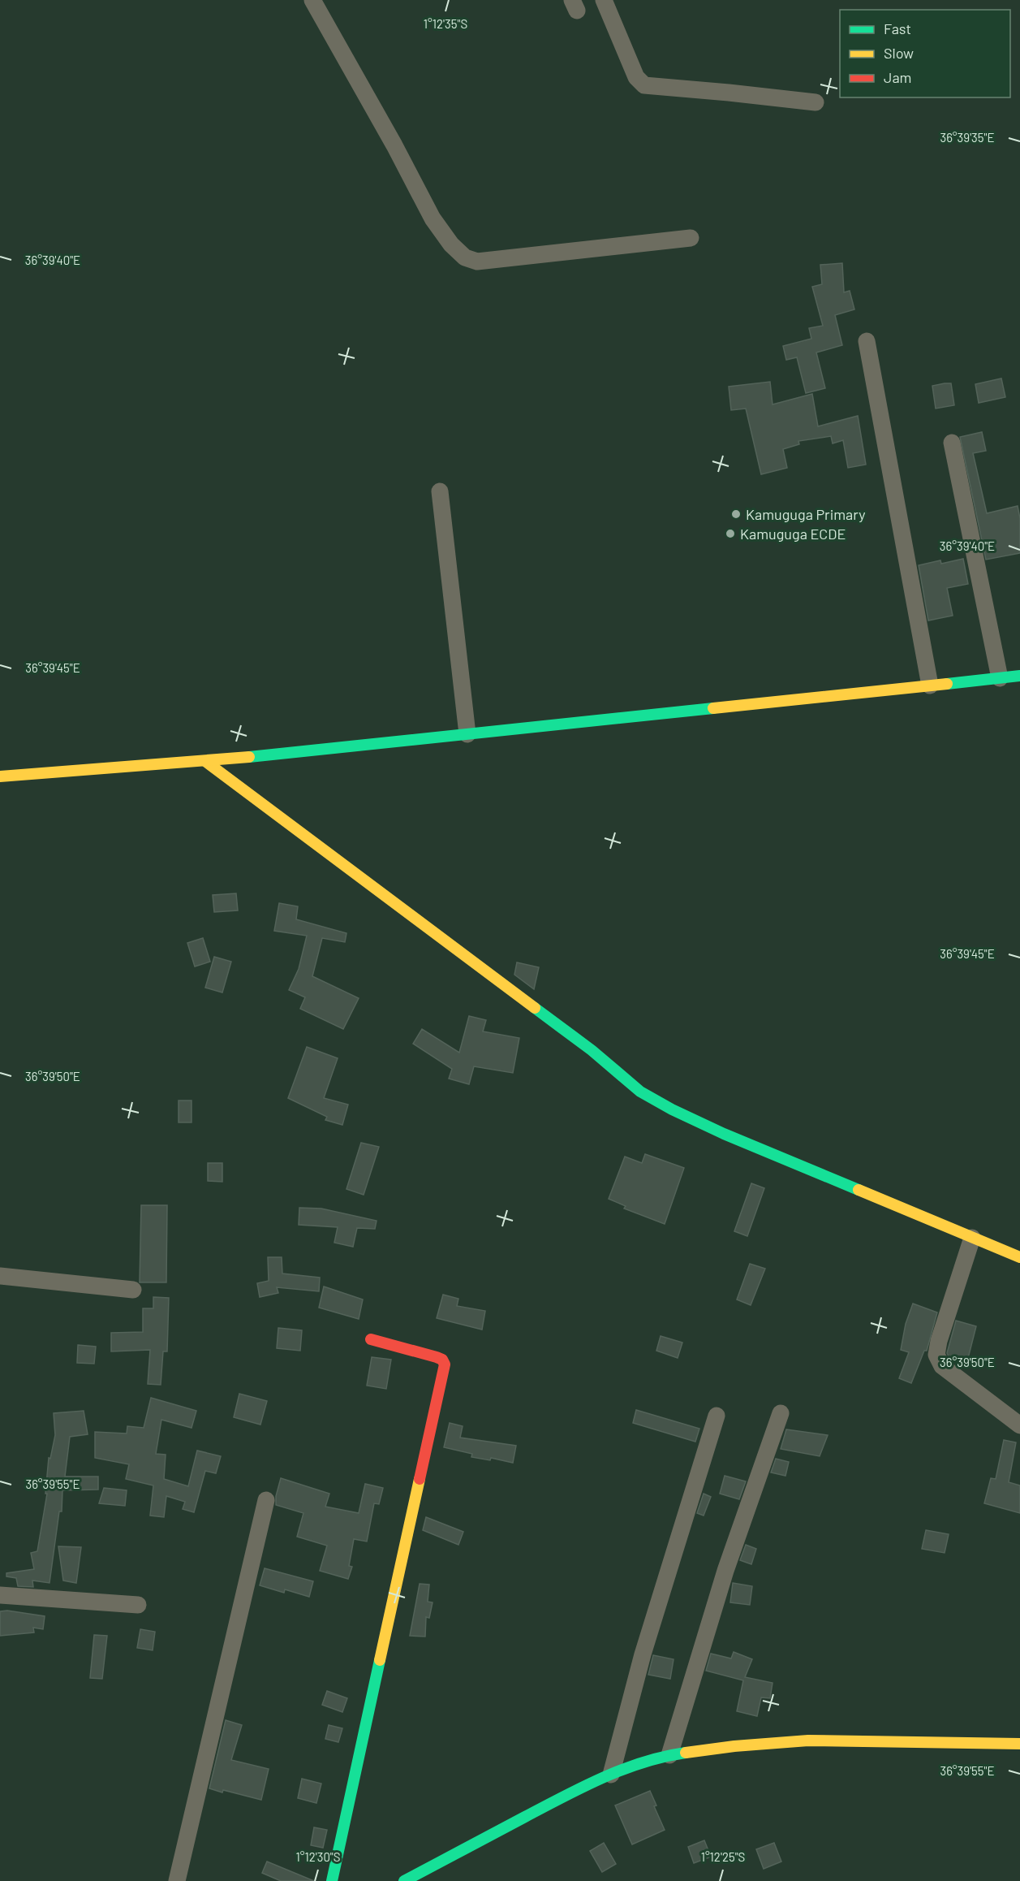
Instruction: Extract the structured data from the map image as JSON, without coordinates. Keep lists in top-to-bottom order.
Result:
{
  "places": ["Kamuguga Primary", "Kamuguga ECDE"],
  "legend": ["Fast", "Slow", "Jam"],
  "coordinates": [
    "1°12'35\"S",
    "36°39'35\"E",
    "36°39'40\"E",
    "36°39'45\"E",
    "36°39'50\"E",
    "36°39'55\"E",
    "1°12'30\"S",
    "1°12'25\"S"
  ]
}
